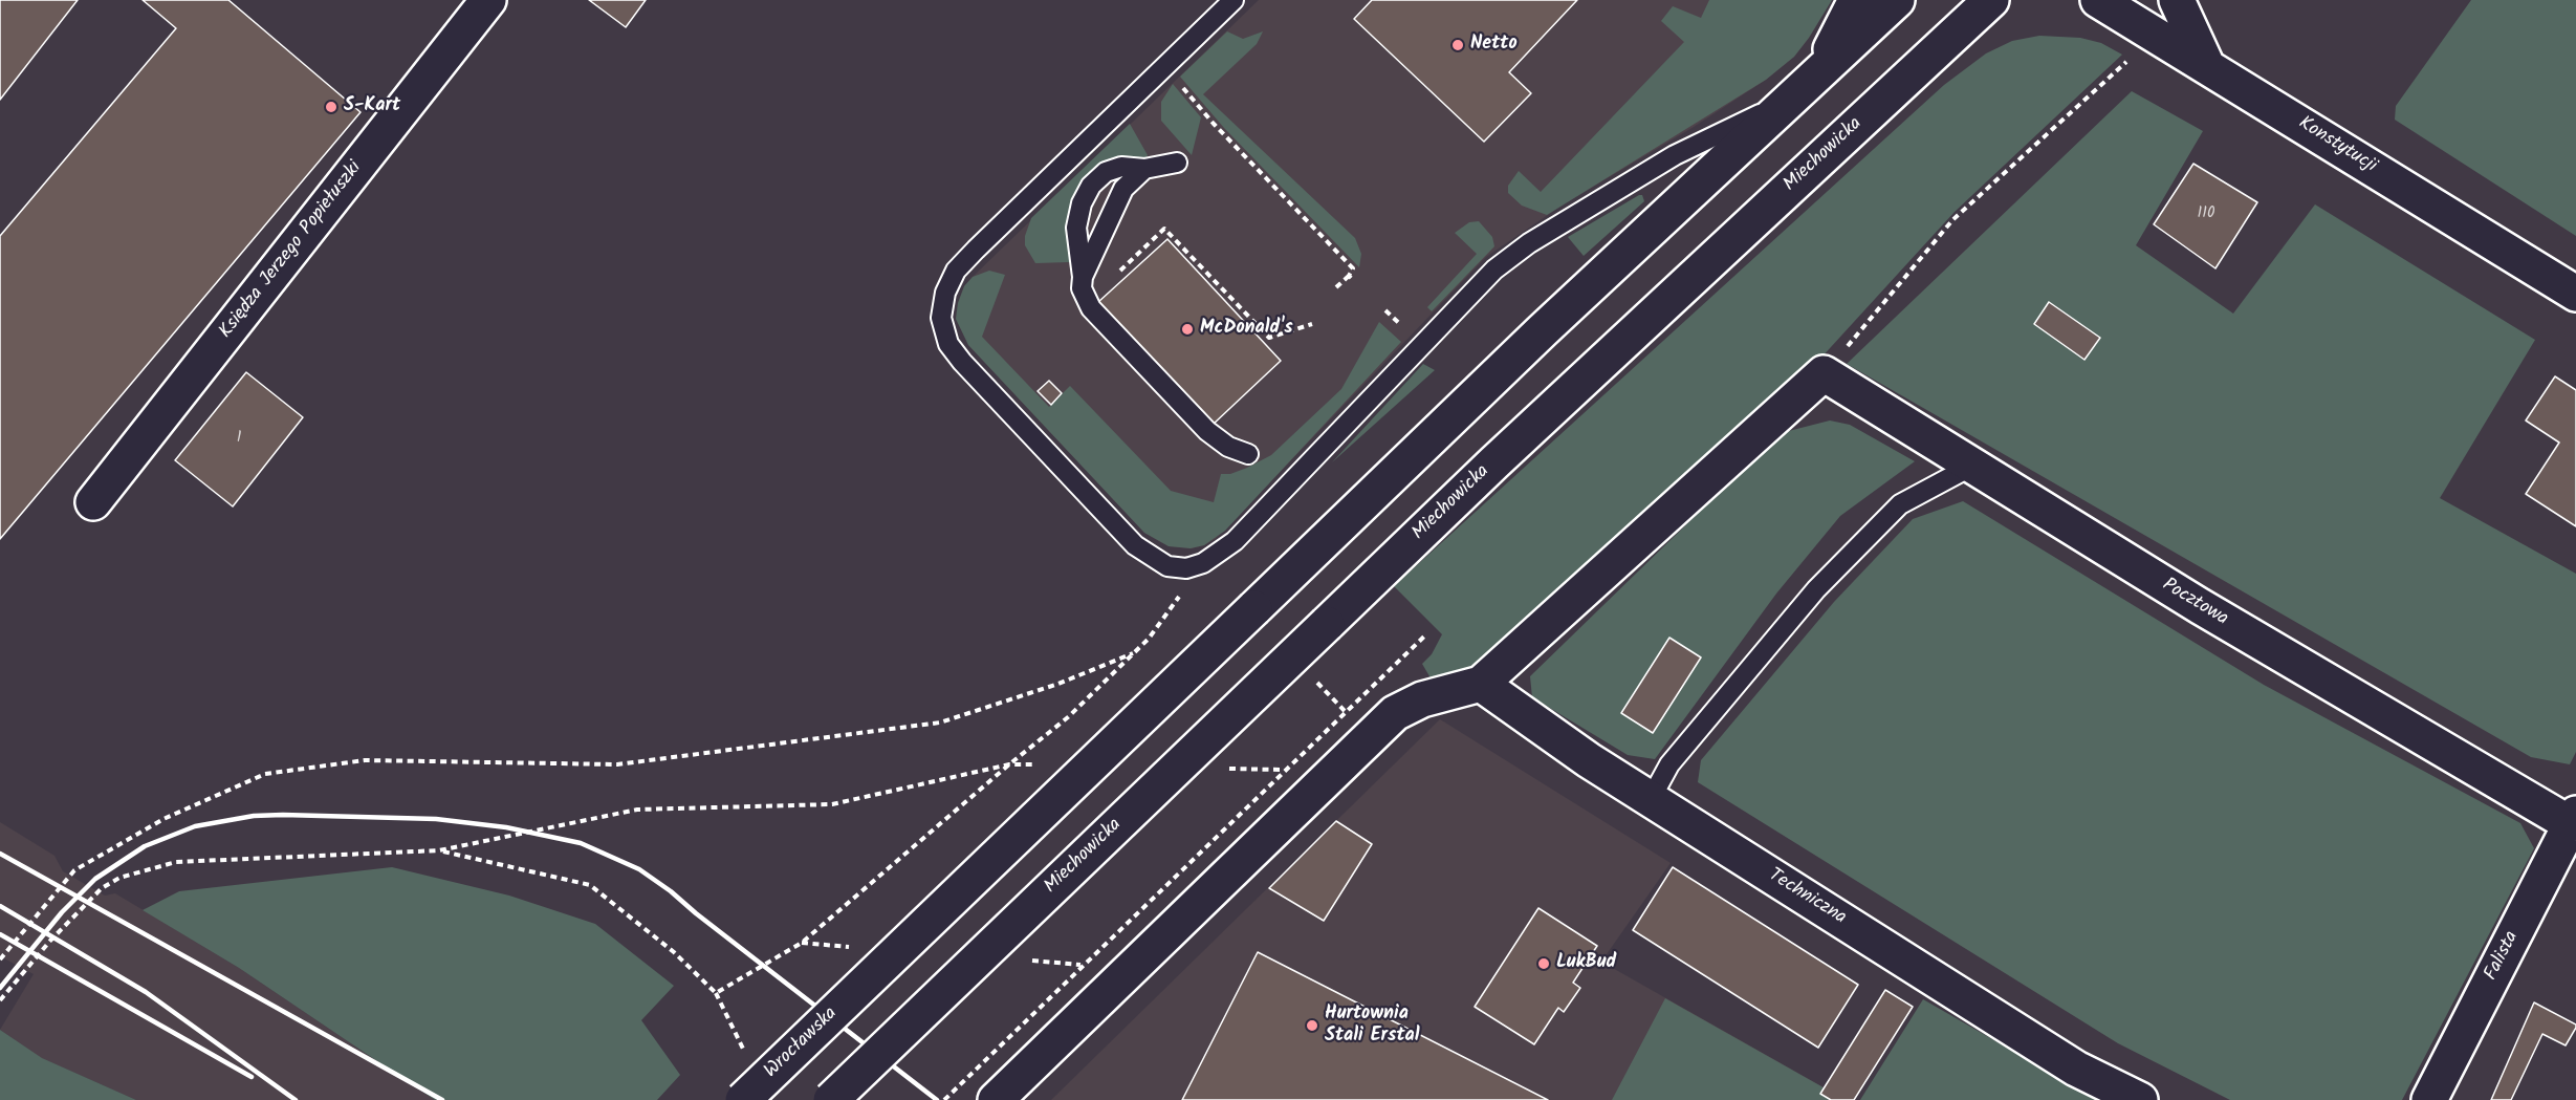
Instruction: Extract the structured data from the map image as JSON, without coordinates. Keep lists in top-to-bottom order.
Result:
{
  "streets": {
    "street": [
      "Konstytucji",
      "Miechowicka",
      "Księdza Jerzego Popiełuszki",
      "Pocztowa",
      "Techniczna",
      "Falista",
      "Wrocławska"
    ]
  },
  "crossings": [
    ["Pocztowa", "Falista"]
  ],
  "places": [
    "Netto",
    "S-Kart",
    "McDonald's",
    "LukBud",
    "Hurtownia Stali Erstal"
  ],
  "house_numbers": ["110", "1"]
}
